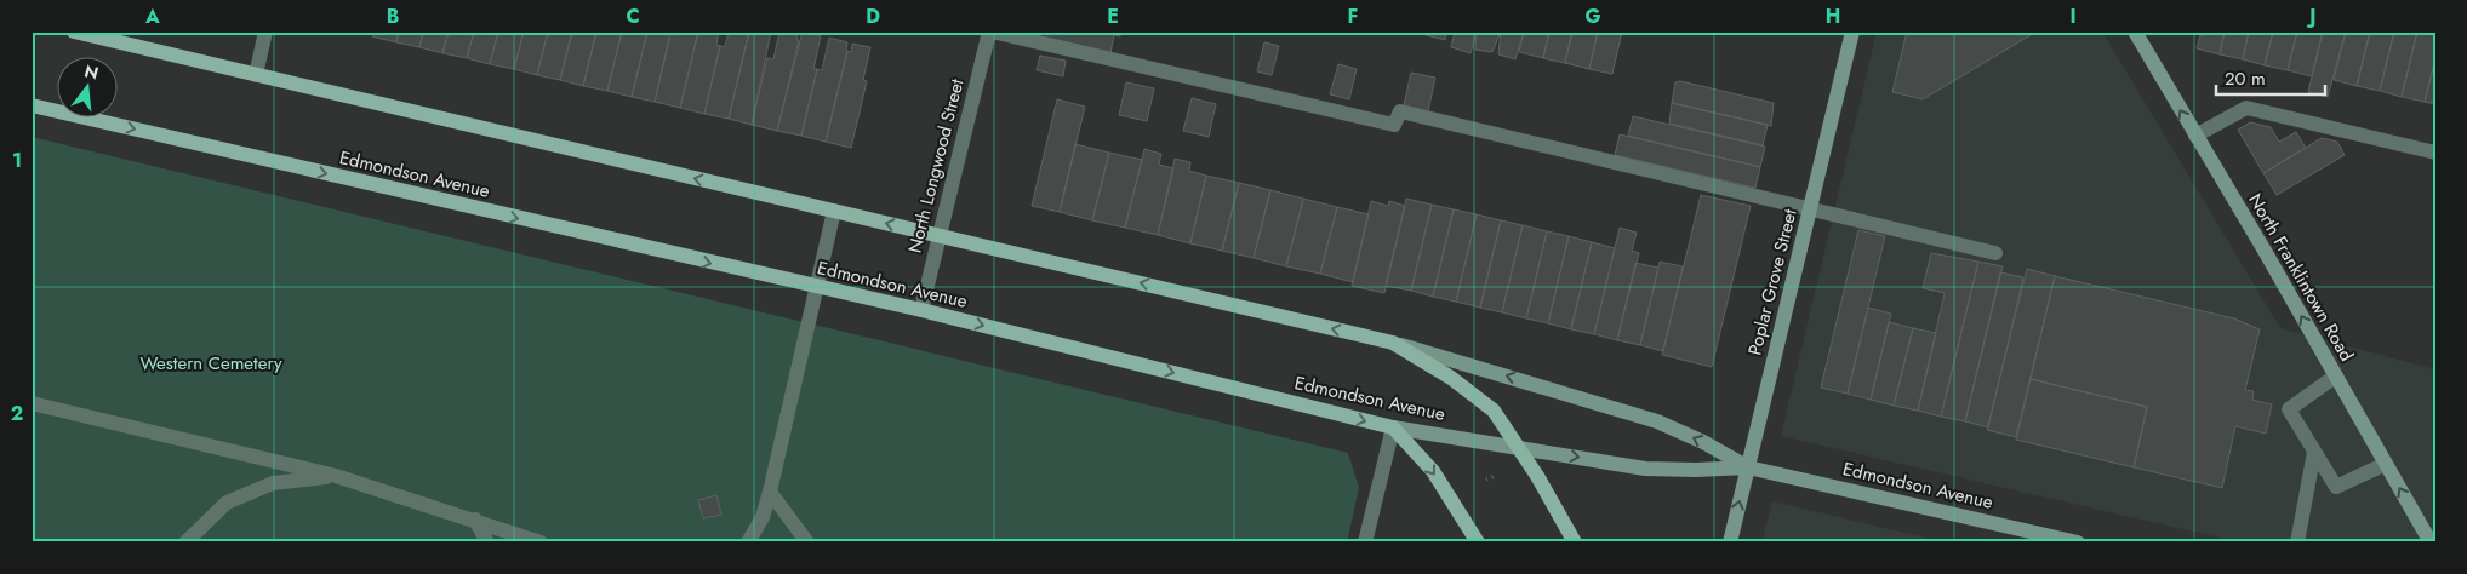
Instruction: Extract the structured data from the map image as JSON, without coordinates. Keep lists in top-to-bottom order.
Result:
{
  "streets": {
    "main road": ["Edmondson Avenue", "North Franklintown Road", "Poplar Grove Street"],
    "street": ["North Longwood Street"]
  },
  "crossings": [
    ["North Longwood Street", "Edmondson Avenue"],
    ["Edmondson Avenue", "Poplar Grove Street"]
  ],
  "one_way": ["North Franklintown Road"],
  "parks": ["Western Cemetery"],
  "scale_bar": "20 m",
  "north": "top",
  "grid": {
    "columns": [
      "A",
      "B",
      "C",
      "D",
      "E",
      "F",
      "G",
      "H",
      "I",
      "J"
    ],
    "rows": ["1", "2"]
  }
}
